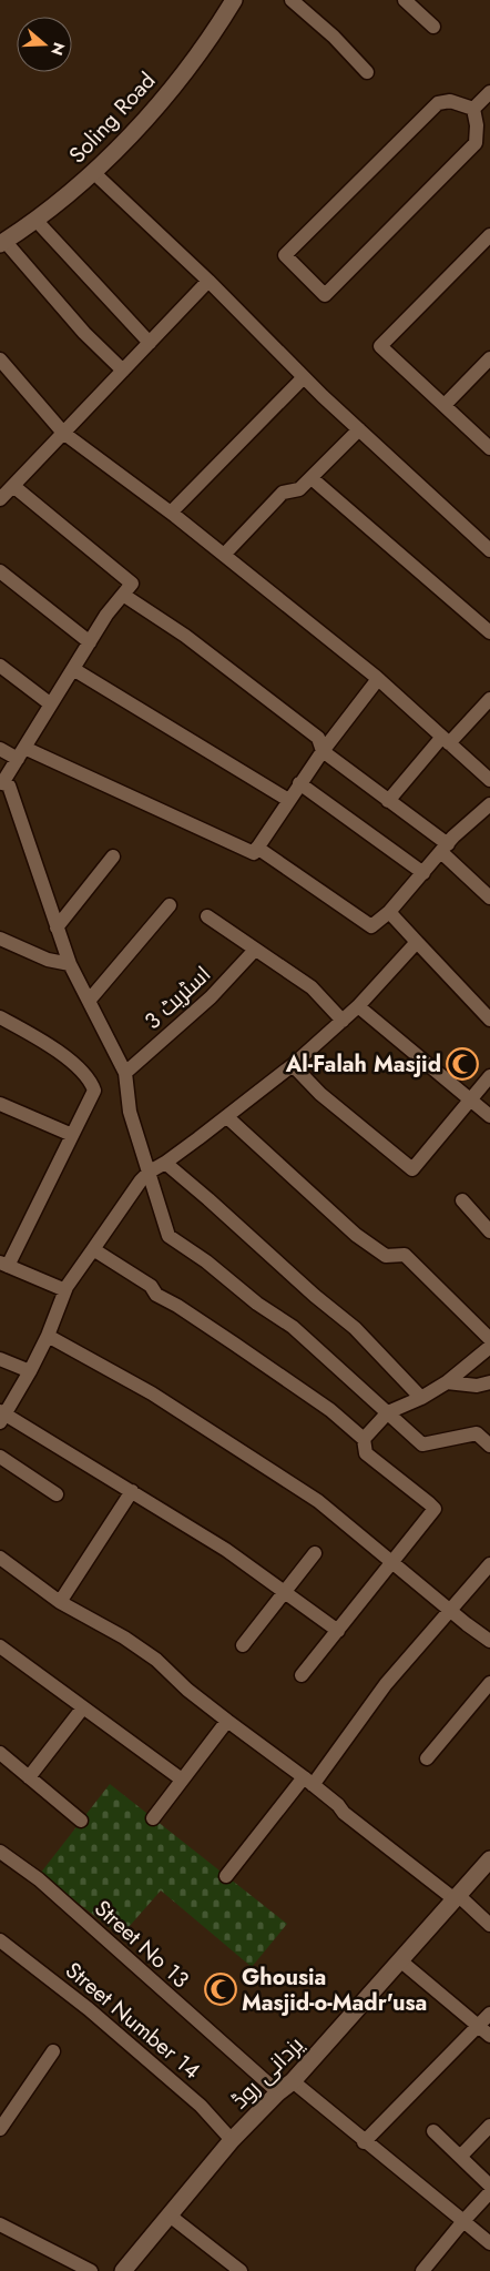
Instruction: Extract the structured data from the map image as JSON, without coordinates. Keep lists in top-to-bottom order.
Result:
{
  "streets": {
    "street": [
      "Soling Road",
      "اسٹریٹ 3",
      "Street No 13",
      "Street Number 14",
      "یزدانی روڈ"
    ]
  },
  "crossings": [
    ["Street No 13", "یزدانی روڈ"],
    ["Street Number 14", "یزدانی روڈ"]
  ],
  "places": {
    "mosque": ["Al-Falah Masjid", "Ghousia Masjid-o-Madr'usa"]
  },
  "north": "right"
}
